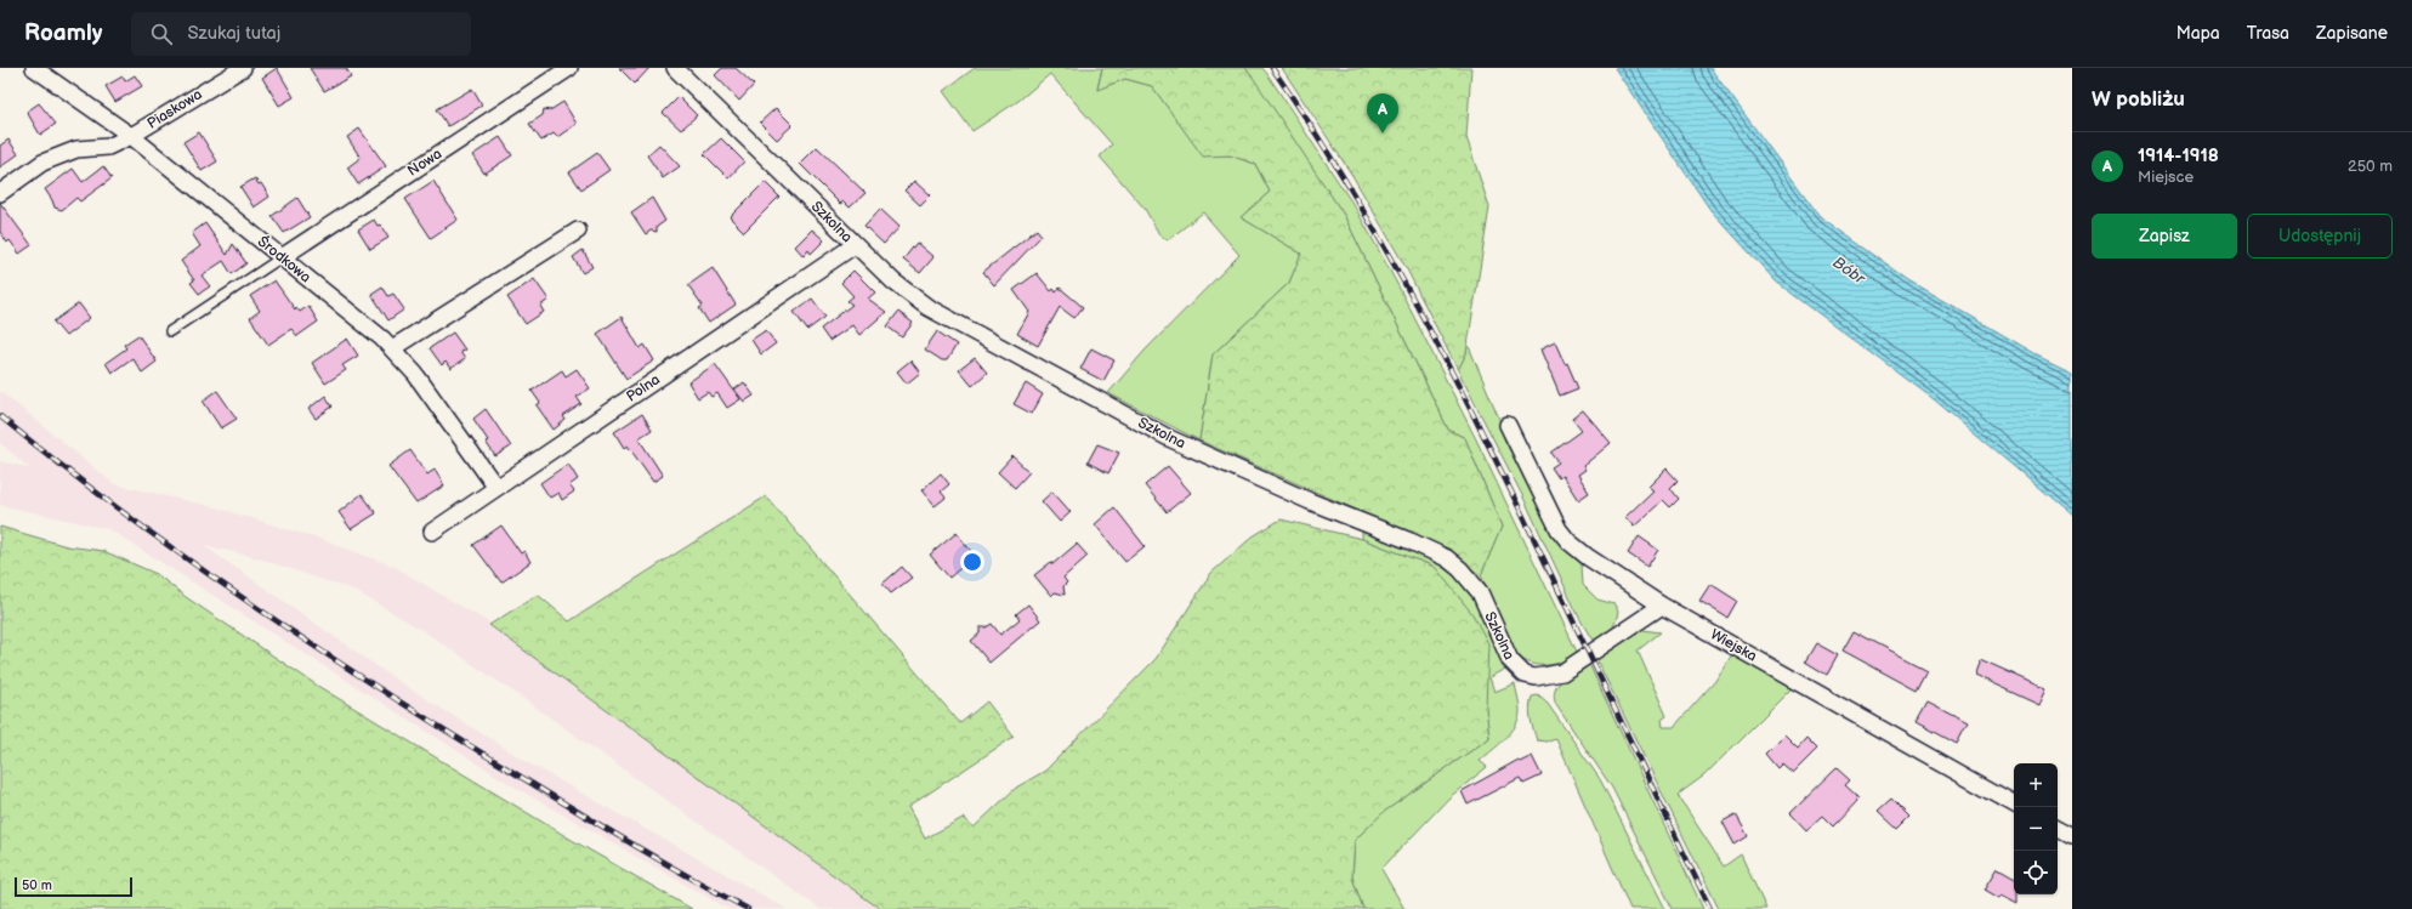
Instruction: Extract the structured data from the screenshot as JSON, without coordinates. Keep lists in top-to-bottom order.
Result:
{
  "streets": {
    "street": [
      "Piaskowa",
      "Nowa",
      "Szkolna",
      "Środkowa",
      "Polna",
      "Wiejska"
    ]
  },
  "crossings": [
    ["Piaskowa", "Środkowa"],
    ["Nowa", "Środkowa"],
    ["Szkolna", "Polna"],
    ["Szkolna", "Wiejska"],
    ["Środkowa", "Polna"]
  ],
  "water": ["Bóbr"],
  "scale_bar": "50 m",
  "page": {
    "header": "Roamly",
    "search": "Szukaj tutaj",
    "nav": ["Mapa", "Trasa", "Zapisane"],
    "heading": "W pobliżu",
    "pins": "A",
    "list": [
      {
        "mark": "A",
        "name": "1914-1918",
        "note": "Miejsce",
        "value": "250 m"
      }
    ],
    "buttons": ["Zapisz", "Udostępnij"],
    "map_buttons": ["+", "−"],
    "scale": "50 m"
  }
}
